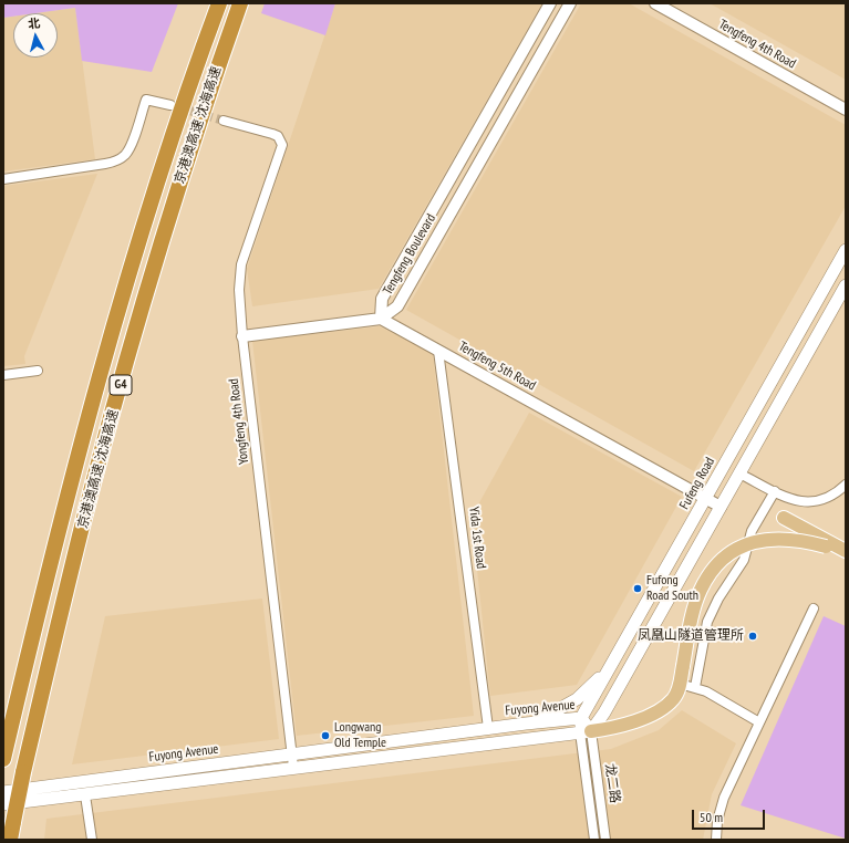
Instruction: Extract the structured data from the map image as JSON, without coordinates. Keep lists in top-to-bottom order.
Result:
{
  "streets": {
    "highway": ["京港澳高速 沈海高速", "G4"],
    "main road": ["Fufeng Road", "Fuyong Avenue"],
    "street": [
      "Tengfeng 4th Road",
      "Tengfeng Boulevard",
      "Tengfeng 5th Road",
      "Yongfeng 4th Road",
      "Yida 1st Road",
      "龙二路"
    ]
  },
  "crossings": [
    ["Tengfeng Boulevard", "Tengfeng 5th Road"],
    ["Tengfeng 5th Road", "Fufeng Road"],
    ["Tengfeng 5th Road", "Yida 1st Road"],
    ["Yongfeng 4th Road", "Fuyong Avenue"],
    ["Fufeng Road", "Fuyong Avenue"],
    ["Yida 1st Road", "Fuyong Avenue"],
    ["Fuyong Avenue", "龙二路"]
  ],
  "places": ["Fufong Road South", "凤凰山隧道管理所", "Longwang Old Temple"],
  "scale_bar": "50 m",
  "north": "top"
}
